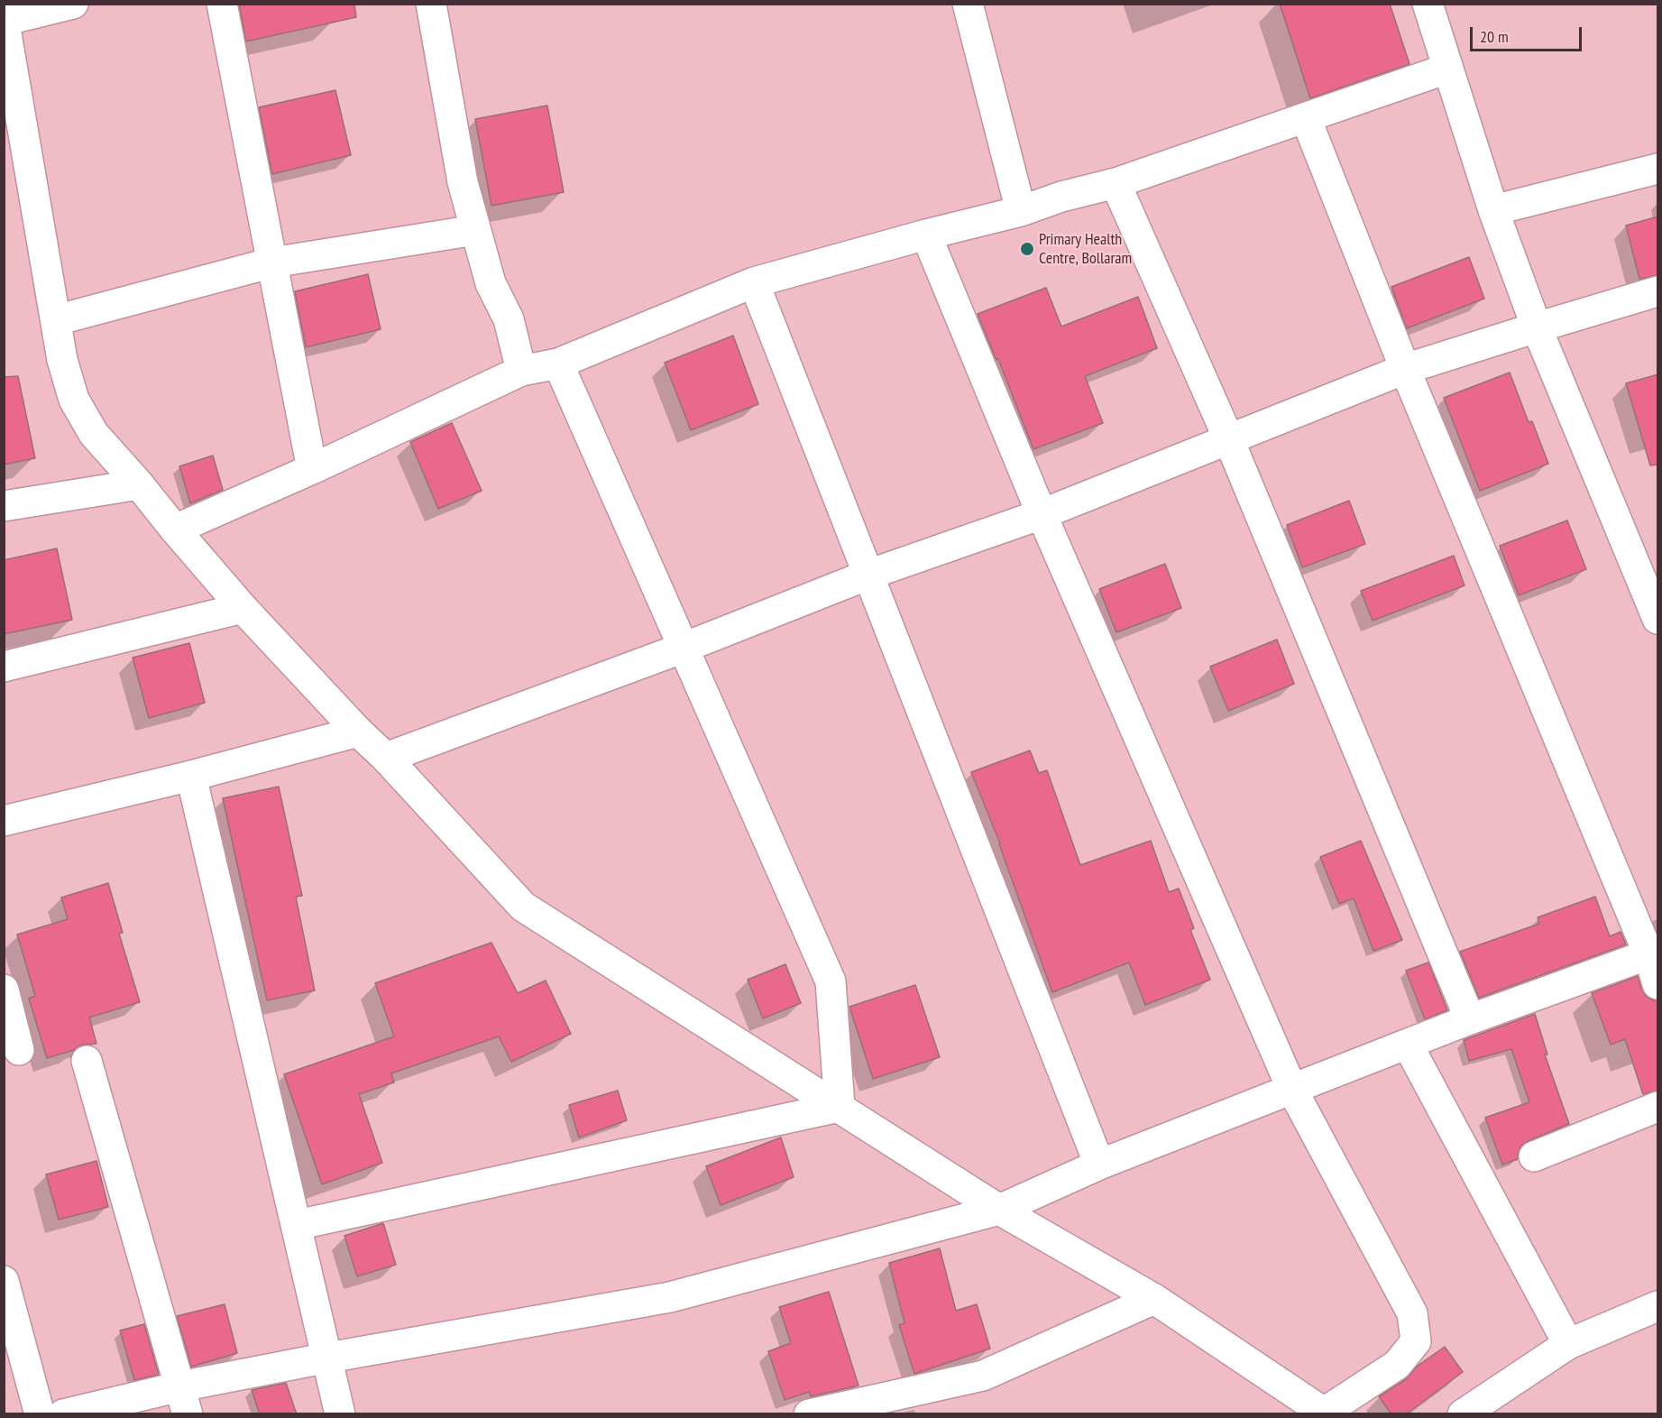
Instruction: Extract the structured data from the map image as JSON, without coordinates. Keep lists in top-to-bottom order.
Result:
{
  "places": ["Primary Health Centre, Bollaram"],
  "scale_bar": "20 m"
}
